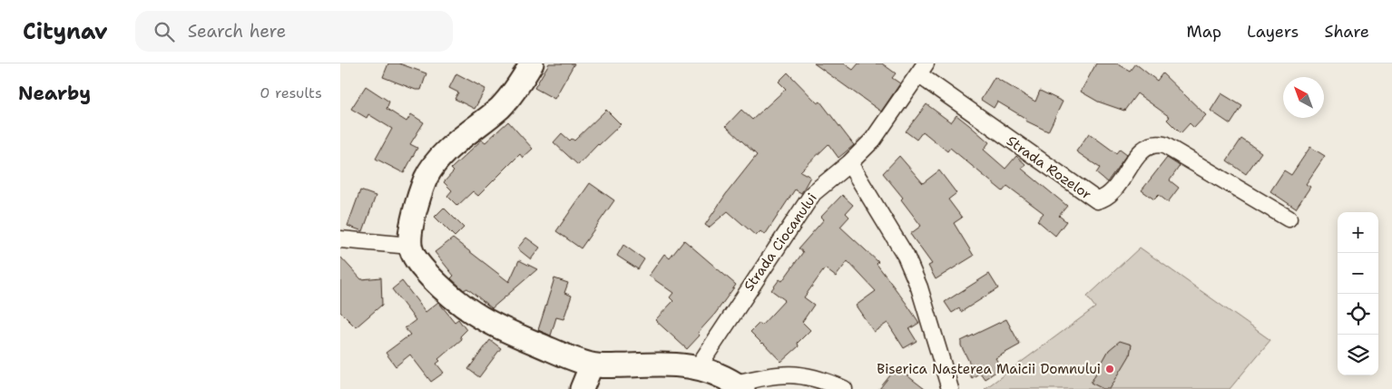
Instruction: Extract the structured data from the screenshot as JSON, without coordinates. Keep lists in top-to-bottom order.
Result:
{
  "streets": {
    "street": ["Strada Rozelor", "Strada Ciocanului"]
  },
  "crossings": [
    ["Strada Rozelor", "Strada Ciocanului"]
  ],
  "places": ["Biserica Nașterea Maicii Domnului"],
  "north": "top left",
  "page": {
    "header": "Citynav",
    "search": "Search here",
    "nav": ["Map", "Layers", "Share"],
    "heading": ["Nearby", "0 results"],
    "map_buttons": ["+", "−"]
  }
}
